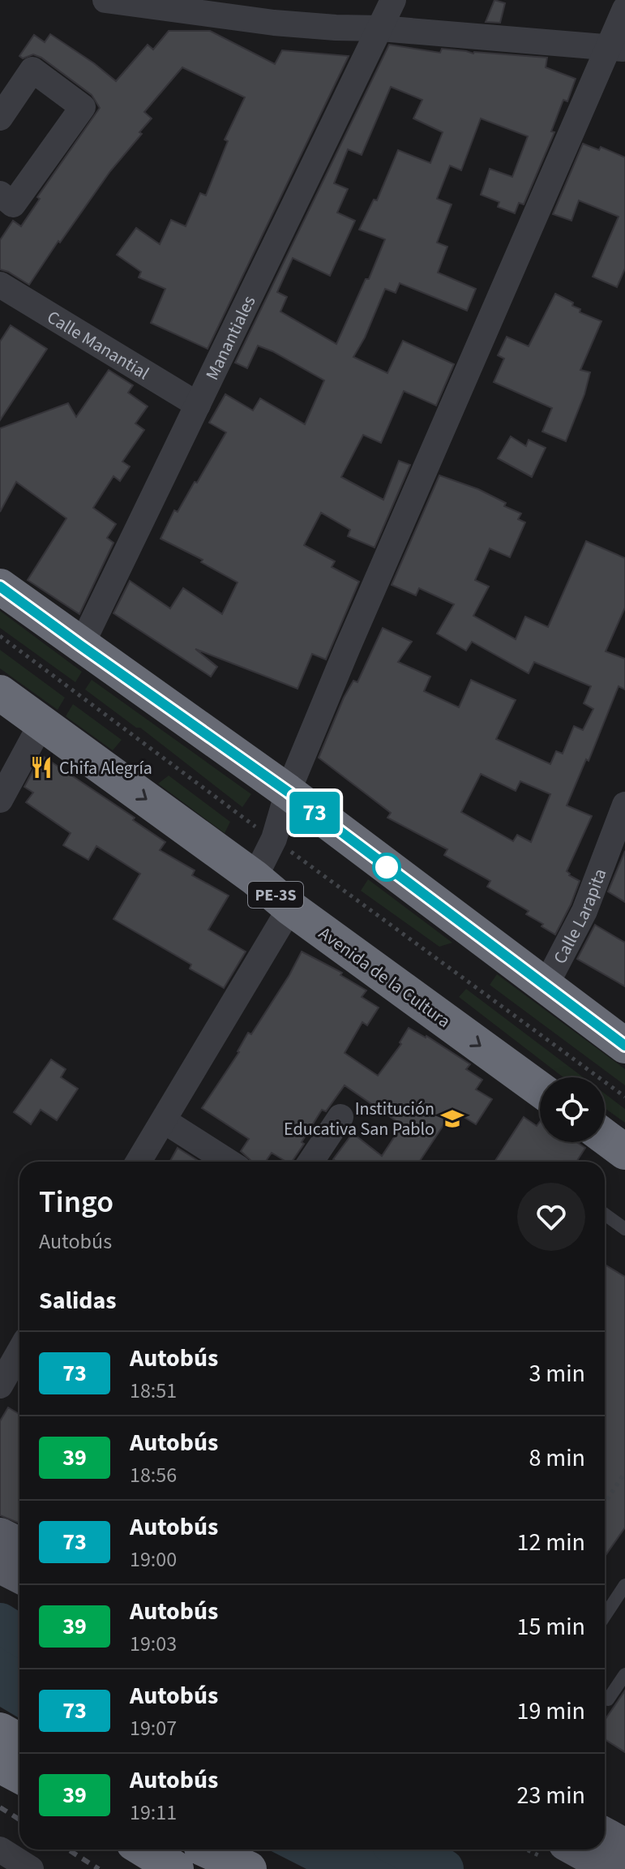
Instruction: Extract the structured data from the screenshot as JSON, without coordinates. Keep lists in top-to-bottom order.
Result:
{
  "streets": {
    "highway": ["PE-3S", "Avenida de la Cultura"],
    "street": ["Manantiales", "Calle Manantial", "Calle Larapita"]
  },
  "crossings": [
    ["Manantiales", "Calle Manantial"]
  ],
  "places": {
    "restaurant": ["Chifa Alegría"],
    "school or university": ["Institución Educativa San Pablo"]
  },
  "lines": ["bus line 73"],
  "page": {
    "on_map": "73",
    "heading": [
      ["Tingo", "Autobús"],
      "Salidas"
    ],
    "list": [
      {
        "mark": "73",
        "name": "Autobús",
        "note": "18:51",
        "value": "3 min"
      },
      {
        "mark": "39",
        "name": "Autobús",
        "note": "18:56",
        "value": "8 min"
      },
      {
        "mark": "73",
        "name": "Autobús",
        "note": "19:00",
        "value": "12 min"
      },
      {
        "mark": "39",
        "name": "Autobús",
        "note": "19:03",
        "value": "15 min"
      },
      {
        "mark": "73",
        "name": "Autobús",
        "note": "19:07",
        "value": "19 min"
      },
      {
        "mark": "39",
        "name": "Autobús",
        "note": "19:11",
        "value": "23 min"
      }
    ]
  }
}
